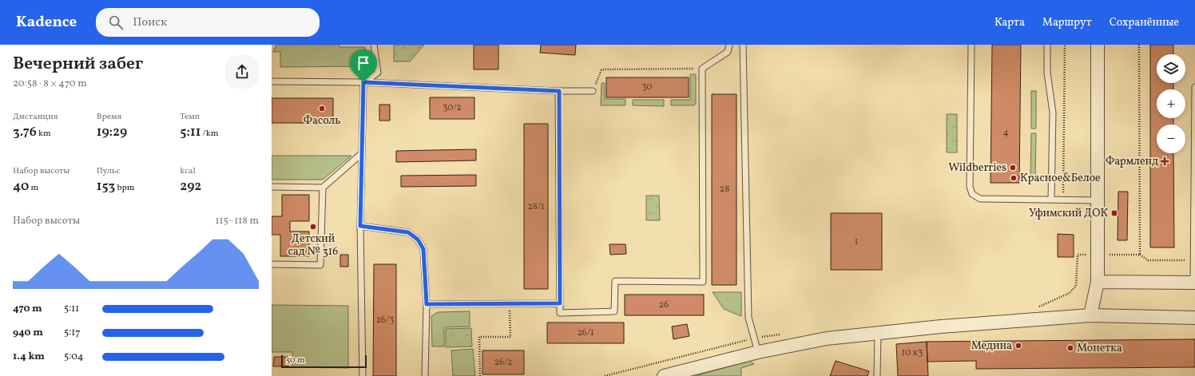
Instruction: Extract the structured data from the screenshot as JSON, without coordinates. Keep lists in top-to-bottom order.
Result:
{
  "places": {
    "other": [
      "Фасоль",
      "Wildberries",
      "Красное&Белое",
      "Детский сад № 316",
      "Медина",
      "Монетка"
    ],
    "health": ["Фармленд"],
    "transit": ["Уфимский ДОК"]
  },
  "house_numbers": [
    "30",
    "30/2",
    "4",
    "28",
    "28/1",
    "1",
    "26",
    "26/3",
    "26/1",
    "10 к3",
    "26/2"
  ],
  "scale_bar": "50 m",
  "page": {
    "header": "Kadence",
    "search": "Поиск",
    "nav": ["Карта", "Маршрут", "Сохранённые"],
    "heading": ["Вечерний забег", "20:58 · 8 × 470 m"],
    "map_buttons": ["+", "−"],
    "stats": [
      ["Дистанция", "3.76 km"],
      ["Время", "19:29"],
      ["Темп", "5:11 /km"],
      ["Набор высоты", "40 m"],
      ["Пульс", "153 bpm"],
      ["kcal", "292"]
    ],
    "chart": ["Набор высоты", "115–118 m"],
    "list": [
      {
        "name": "470 m",
        "note": "5:11"
      },
      {
        "name": "940 m",
        "note": "5:17"
      },
      {
        "name": "1.4 km",
        "note": "5:04"
      }
    ],
    "scale": "50 m"
  }
}
